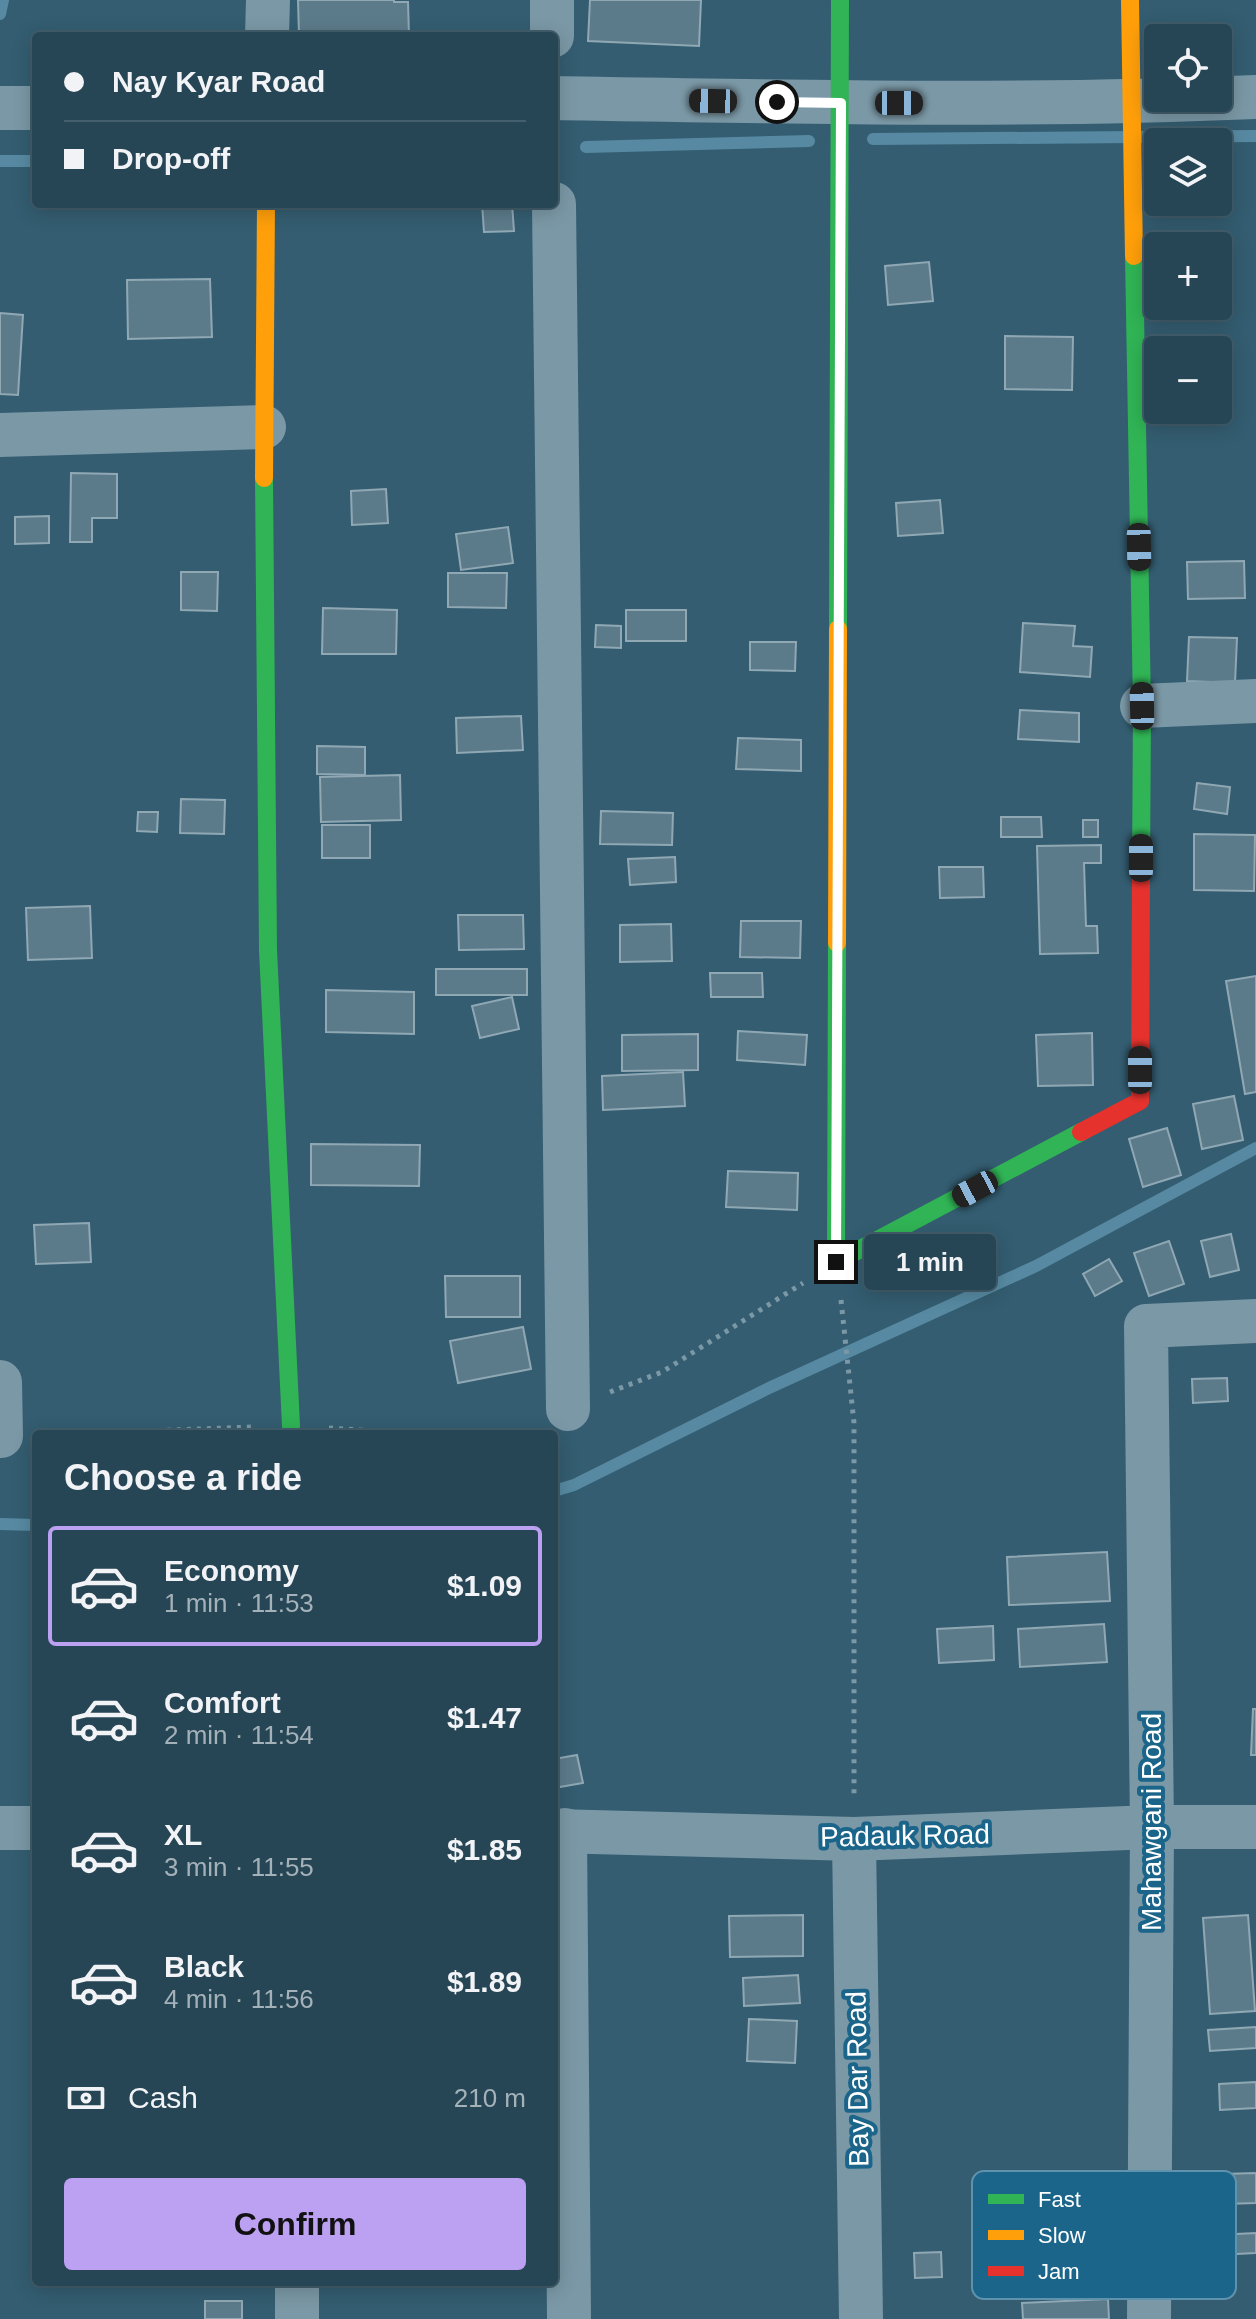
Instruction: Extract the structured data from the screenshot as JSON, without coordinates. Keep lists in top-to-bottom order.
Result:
{
  "streets": {
    "street": ["Mahawgani Road", "Padauk Road", "Bay Dar Road"]
  },
  "crossings": [
    ["Mahawgani Road", "Padauk Road"],
    ["Padauk Road", "Bay Dar Road"]
  ],
  "legend": ["Fast", "Slow", "Jam"],
  "page": {
    "map_buttons": ["+", "−"],
    "banner": ["Nay Kyar Road", "Drop-off"],
    "bubble": "1 min",
    "heading": "Choose a ride",
    "list": [
      {
        "name": "Economy",
        "note": "1 min · 11:53",
        "value": "$1.09"
      },
      {
        "name": "Comfort",
        "note": "2 min · 11:54",
        "value": "$1.47"
      },
      {
        "name": "XL",
        "note": "3 min · 11:55",
        "value": "$1.85"
      },
      {
        "name": "Black",
        "note": "4 min · 11:56",
        "value": "$1.89"
      }
    ],
    "pay": ["Cash", "210 m"],
    "buttons": "Confirm"
  }
}
